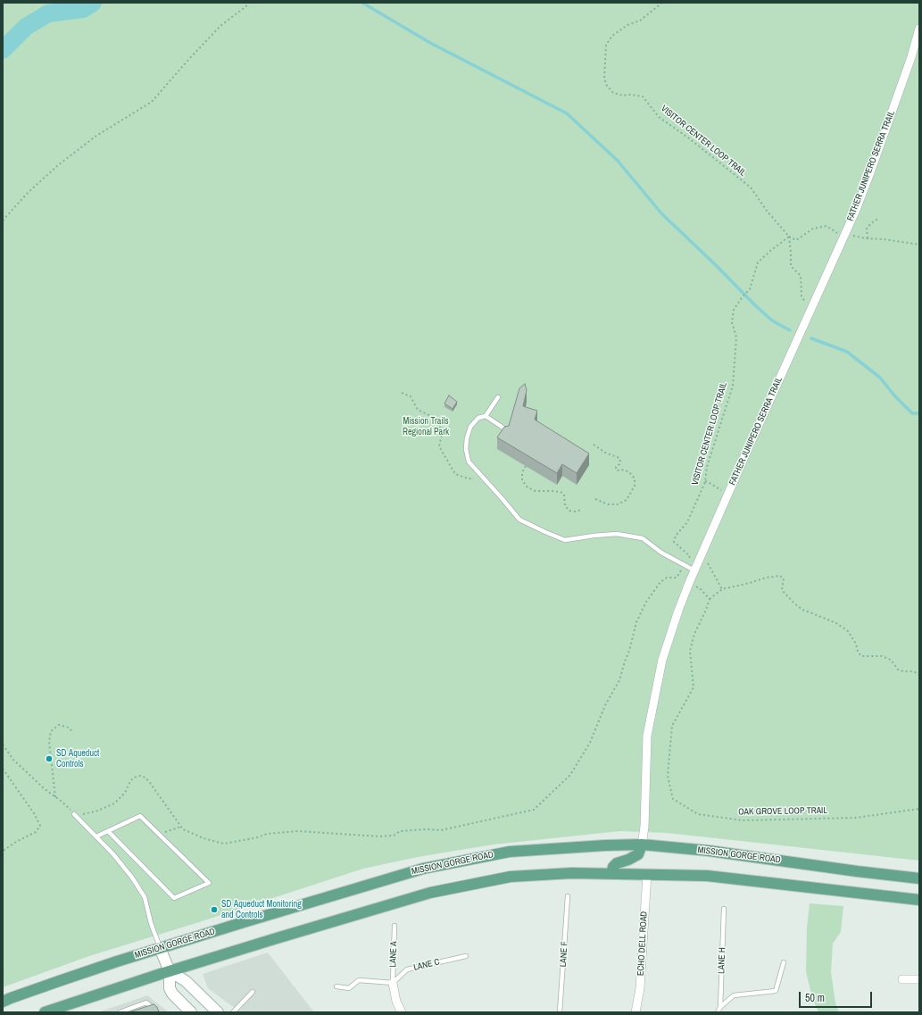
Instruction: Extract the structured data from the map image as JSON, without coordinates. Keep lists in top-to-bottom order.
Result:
{
  "streets": {
    "main road": ["MISSION GORGE ROAD"],
    "street": ["FATHER JUNIPERO SERRA TRAIL", "ECHO DELL ROAD"],
    "lane": [
      "LANE A",
      "LANE F",
      "LANE H",
      "LANE C"
    ],
    "path": ["VISITOR CENTER LOOP TRAIL", "OAK GROVE LOOP TRAIL"]
  },
  "crossings": [
    ["FATHER JUNIPERO SERRA TRAIL", "MISSION GORGE ROAD"],
    ["LANE A", "LANE C"]
  ],
  "parks": ["Mission Trails Regional Park"],
  "places": ["SD Aqueduct Controls", "SD Aqueduct Monitoring and Controls"],
  "scale_bar": "50 m"
}
